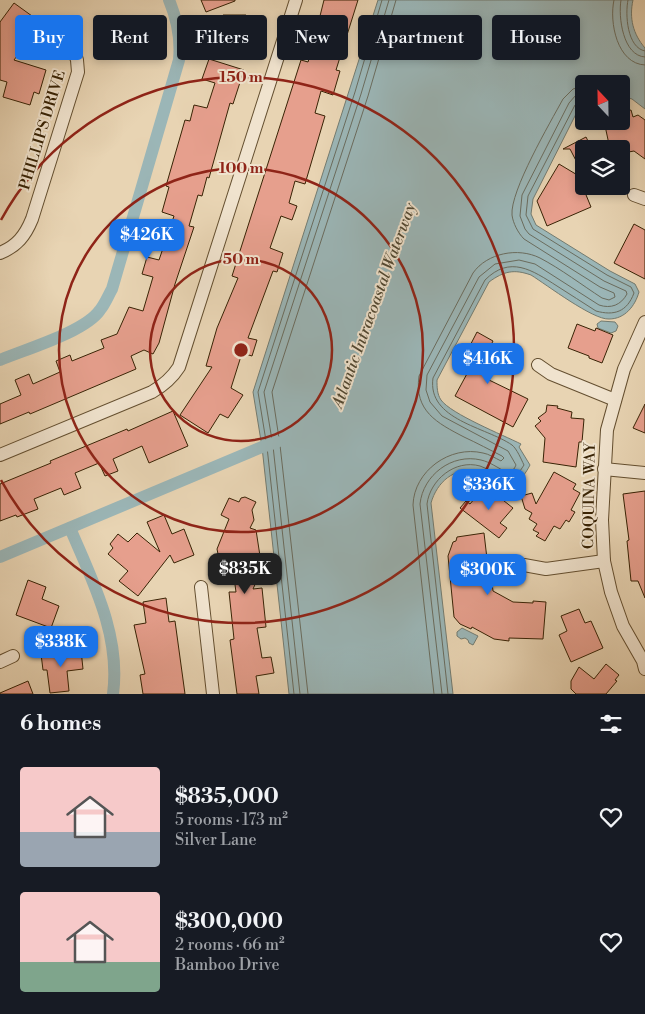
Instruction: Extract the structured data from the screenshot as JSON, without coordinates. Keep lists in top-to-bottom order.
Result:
{
  "streets": {
    "street": ["PHILLIPS DRIVE", "COQUINA WAY"]
  },
  "water": ["Atlantic Intracoastal Waterway"],
  "north": "top",
  "page": {
    "chip": [
      "Buy",
      "Rent",
      "Filters",
      "New",
      "Apartment",
      "House"
    ],
    "price": [
      "$426K",
      "$416K",
      "$336K",
      "$835K",
      "$300K",
      "$338K"
    ],
    "heading": "6 homes",
    "list": [
      {
        "name": "$835,000",
        "note": "5 rooms · 173 m² · Silver Lane"
      },
      {
        "name": "$300,000",
        "note": "2 rooms · 66 m² · Bamboo Drive"
      }
    ]
  },
  "rings": ["150 m", "100 m", "50 m"]
}
